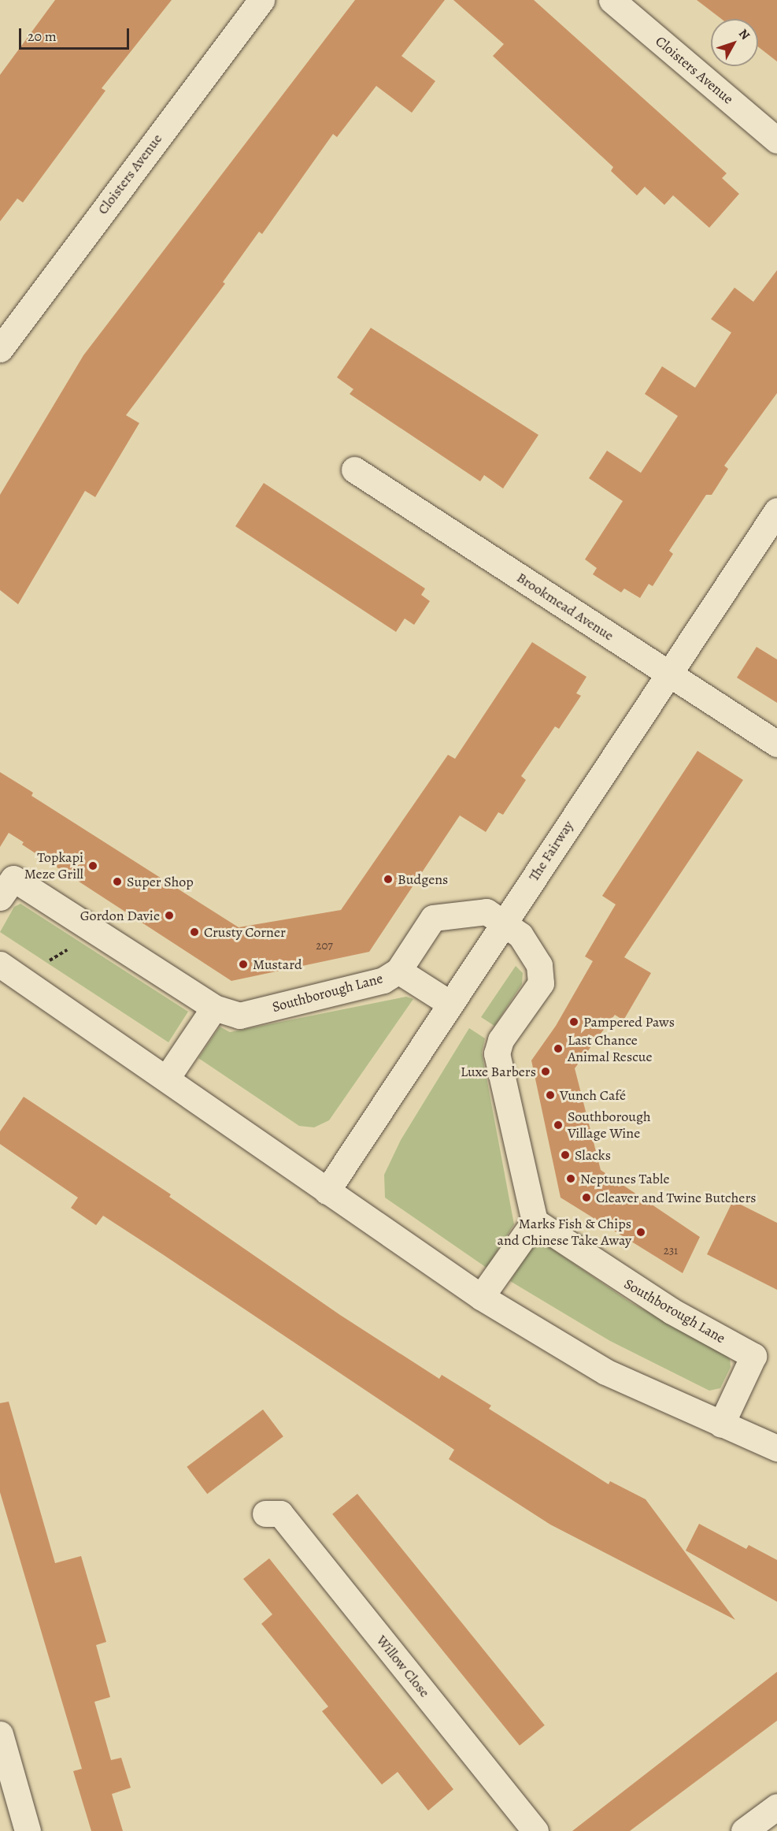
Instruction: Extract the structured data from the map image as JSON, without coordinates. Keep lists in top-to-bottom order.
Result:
{
  "streets": {
    "street": [
      "Cloisters Avenue",
      "Brookmead Avenue",
      "The Fairway",
      "Southborough Lane",
      "Willow Close"
    ]
  },
  "crossings": [
    ["Brookmead Avenue", "The Fairway"],
    ["The Fairway", "Southborough Lane"]
  ],
  "places": [
    "Topkapi Meze Grill",
    "Budgens",
    "Super Shop",
    "Gordon Davie",
    "Crusty Corner",
    "Mustard",
    "Pampered Paws",
    "Last Chance Animal Rescue",
    "Luxe Barbers",
    "Vunch Café",
    "Southborough Village Wine",
    "Slacks",
    "Neptunes Table",
    "Cleaver and Twine Butchers",
    "Marks Fish & Chips and Chinese Take Away"
  ],
  "house_numbers": ["207", "231"],
  "scale_bar": "20 m",
  "north": "top right"
}
